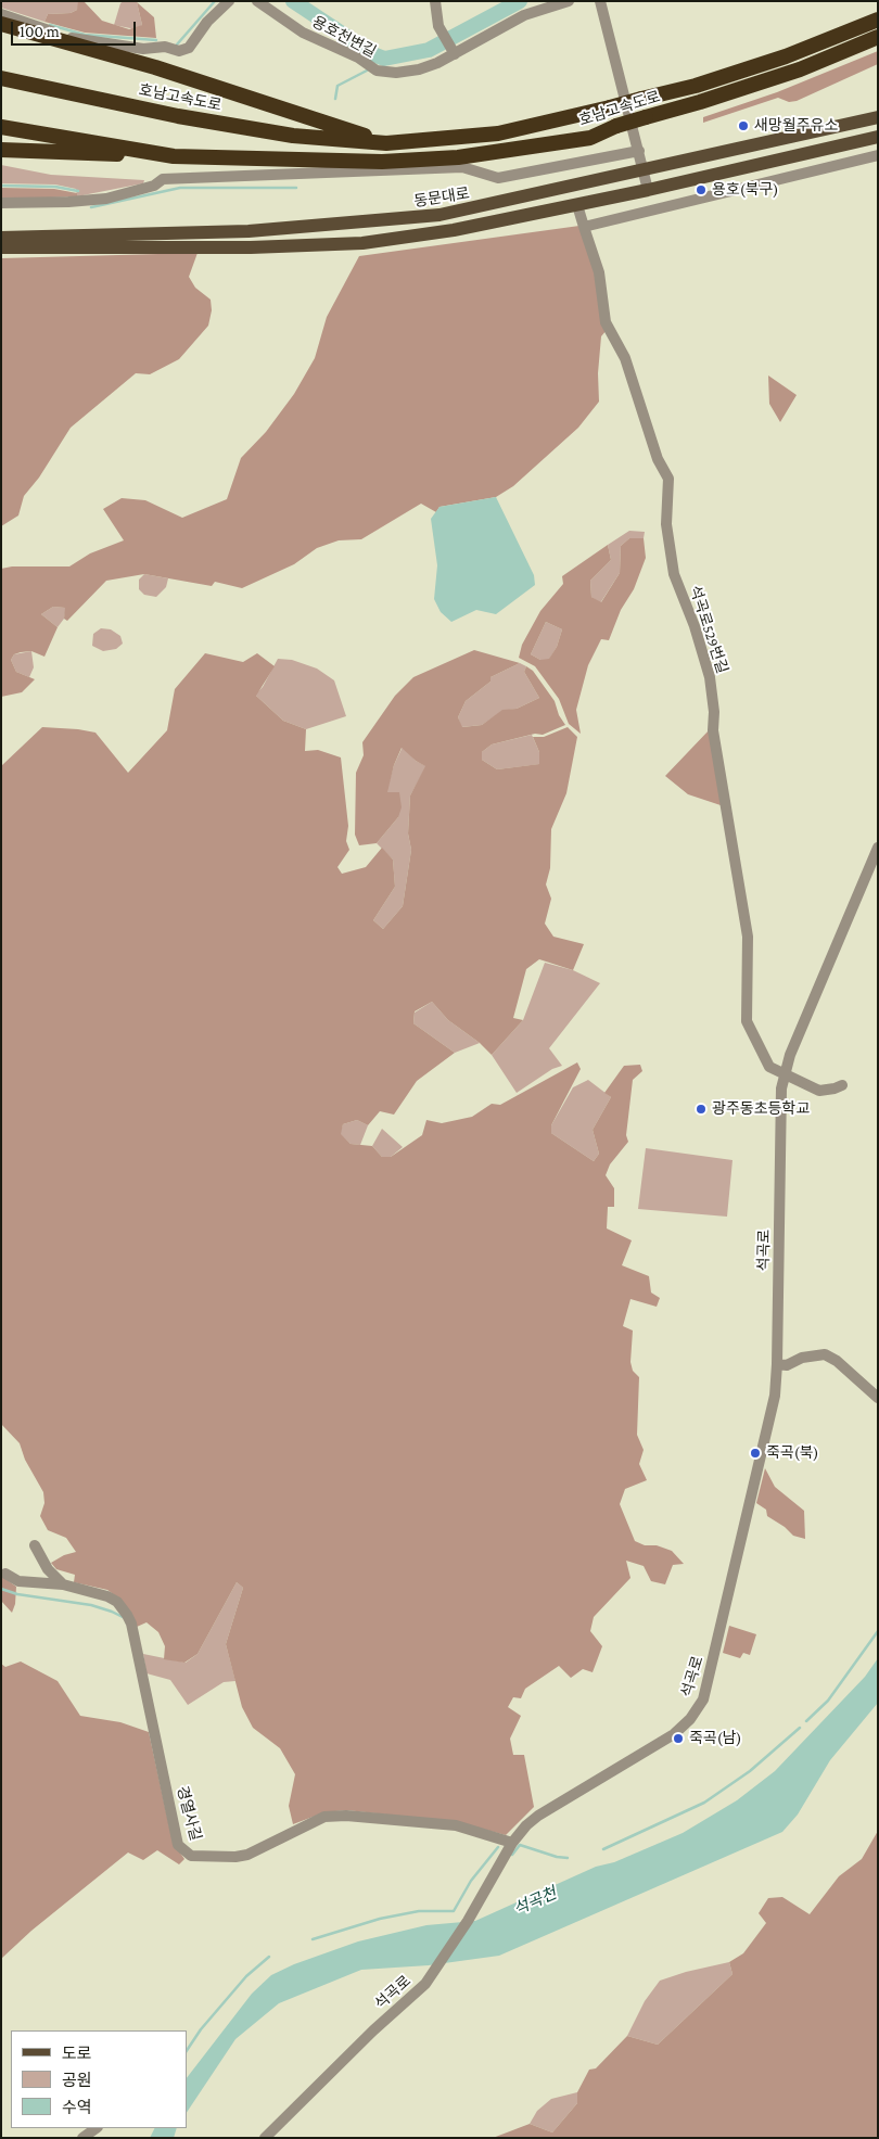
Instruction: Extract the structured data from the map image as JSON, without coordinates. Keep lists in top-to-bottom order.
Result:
{
  "streets": {
    "highway": ["호남고속도로"],
    "main road": ["동문대로"],
    "street": [
      "용호천변길",
      "석곡로529번길",
      "석곡로",
      "경열사길"
    ]
  },
  "crossings": [
    ["석곡로529번길", "석곡로"],
    ["석곡로", "경열사길"]
  ],
  "water": ["석곡천"],
  "places": [
    "새망월주유소",
    "용호(북구)",
    "광주동초등학교",
    "죽곡(북)",
    "죽곡(남)"
  ],
  "legend": ["도로", "공원", "수역"],
  "scale_bar": "100 m"
}
